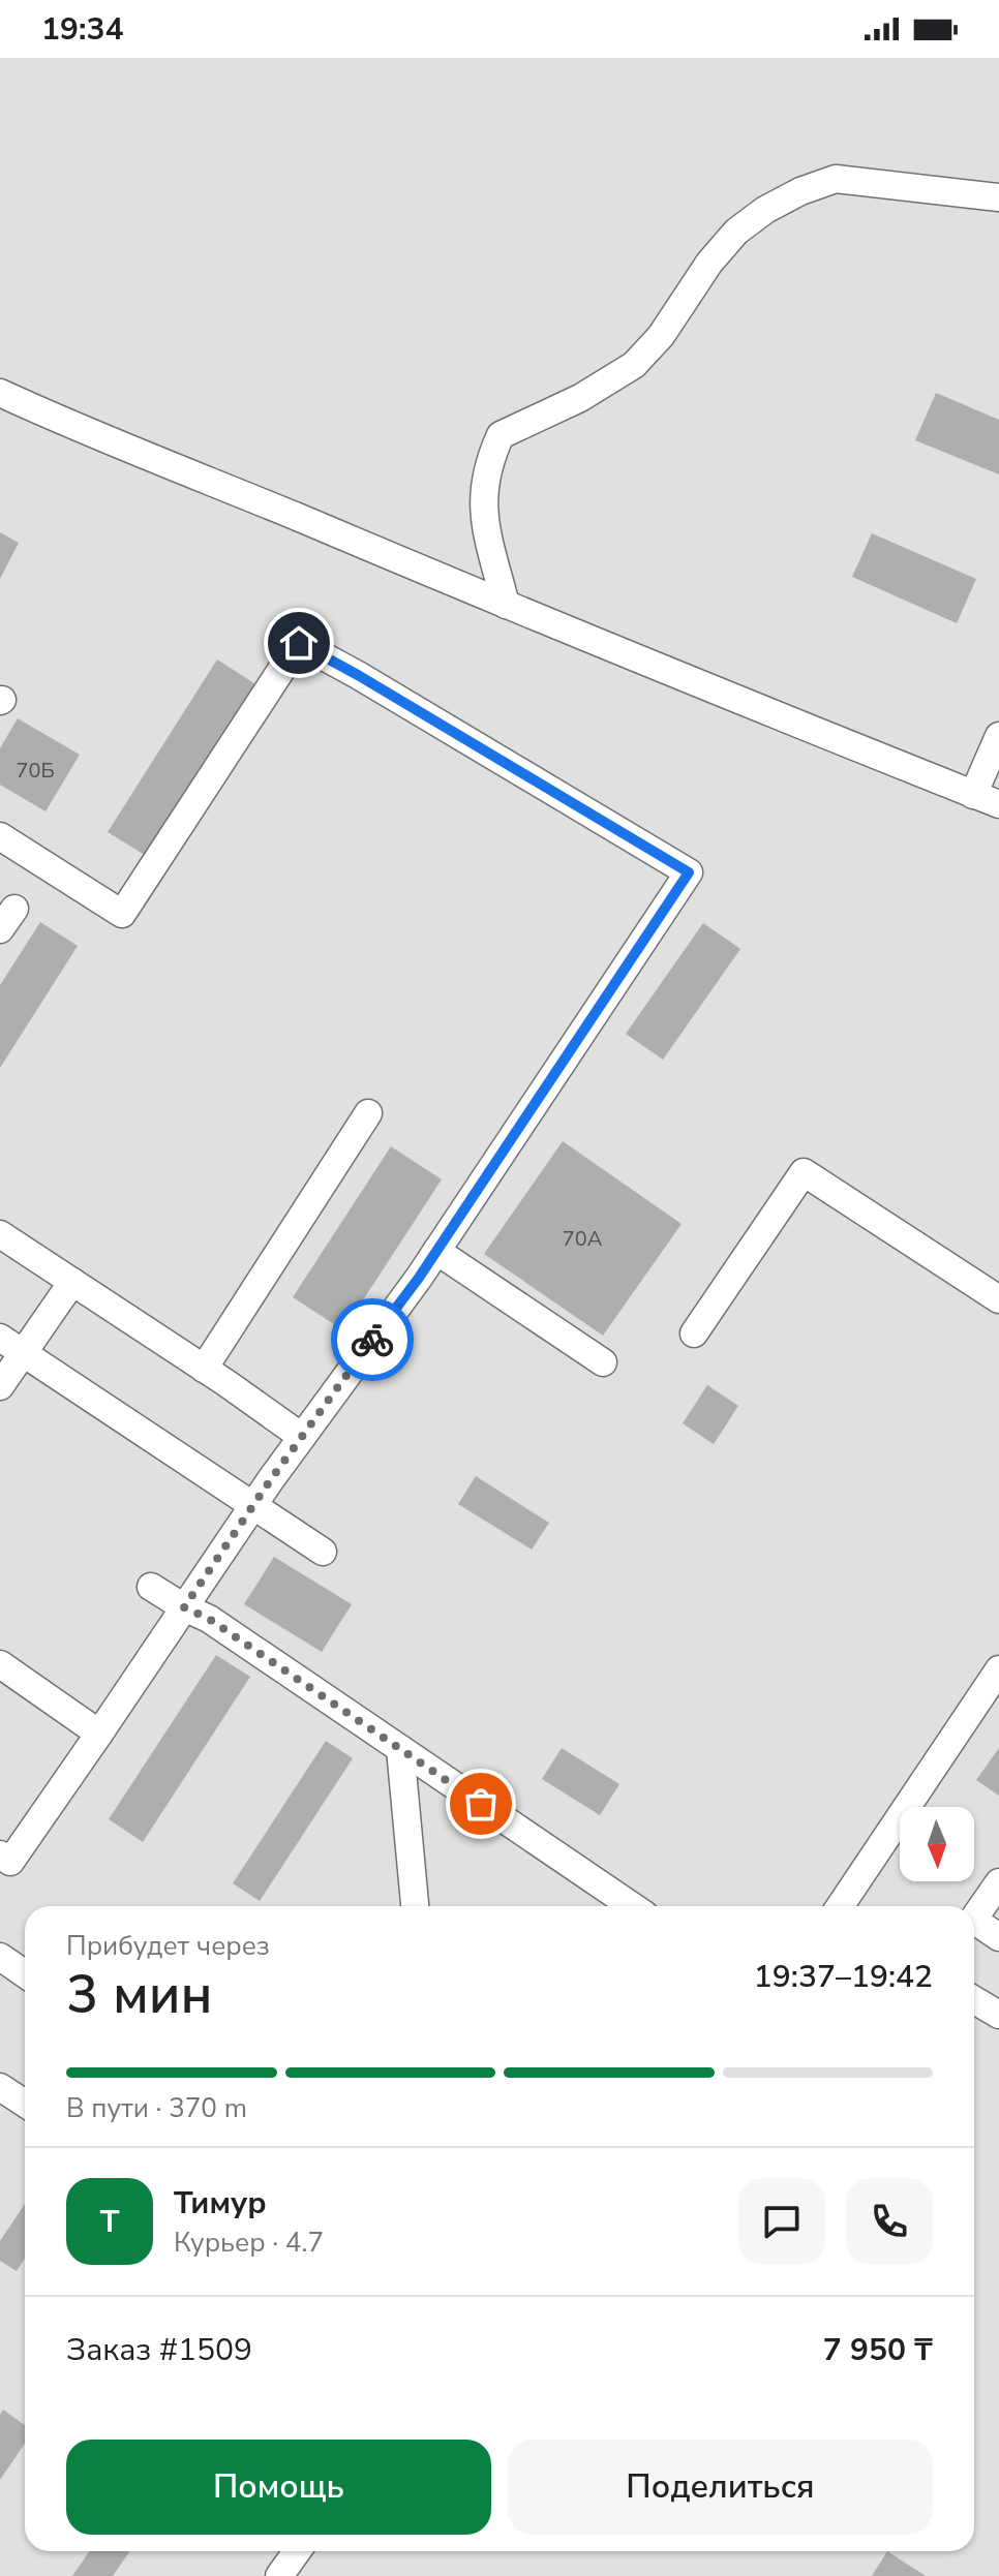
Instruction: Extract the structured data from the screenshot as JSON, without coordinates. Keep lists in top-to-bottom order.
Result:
{
  "house_numbers": ["70Б", "70А"],
  "north": "bottom",
  "page": {
    "status": "19:34",
    "heading": ["3 мин", "Прибудет через", "19:37–19:42"],
    "panel": [
      "Тимур",
      "Курьер · 4.7",
      "Заказ #1509",
      "7 950 ₸"
    ],
    "bar": "В пути · 370 m",
    "round": "Т",
    "buttons": ["Помощь", "Поделиться"]
  }
}
